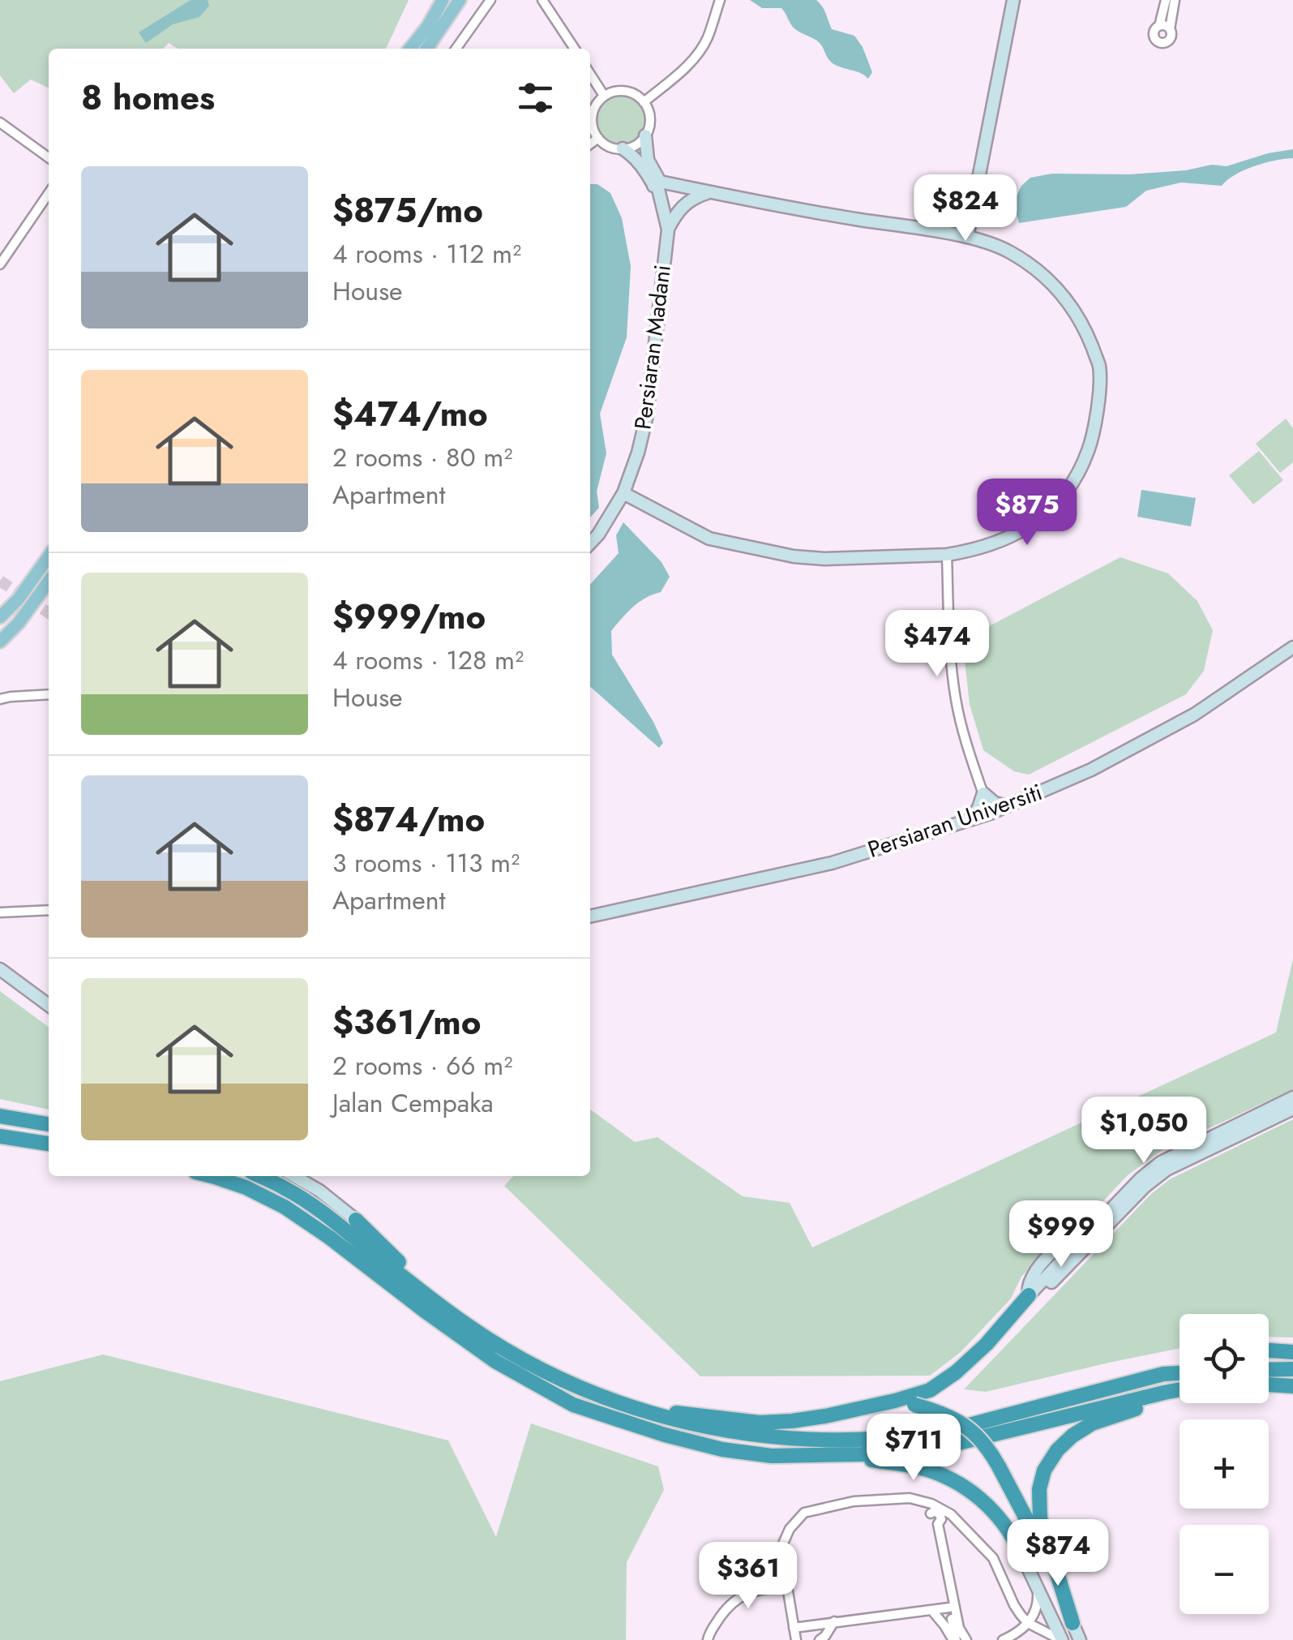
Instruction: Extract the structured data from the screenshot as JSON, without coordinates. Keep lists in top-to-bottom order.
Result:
{
  "streets": {
    "street": ["Persiaran Madani", "Persiaran Universiti"]
  },
  "page": {
    "heading": "8 homes",
    "list": [
      {
        "name": "$875/mo",
        "note": "4 rooms · 112 m² · House"
      },
      {
        "name": "$474/mo",
        "note": "2 rooms · 80 m² · Apartment"
      },
      {
        "name": "$999/mo",
        "note": "4 rooms · 128 m² · House"
      },
      {
        "name": "$874/mo",
        "note": "3 rooms · 113 m² · Apartment"
      },
      {
        "name": "$361/mo",
        "note": "2 rooms · 66 m² · Jalan Cempaka"
      }
    ],
    "price": [
      "$824",
      "$875",
      "$474",
      "$1,050",
      "$999",
      "$711",
      "$874",
      "$361"
    ],
    "map_buttons": ["+", "−"]
  }
}
